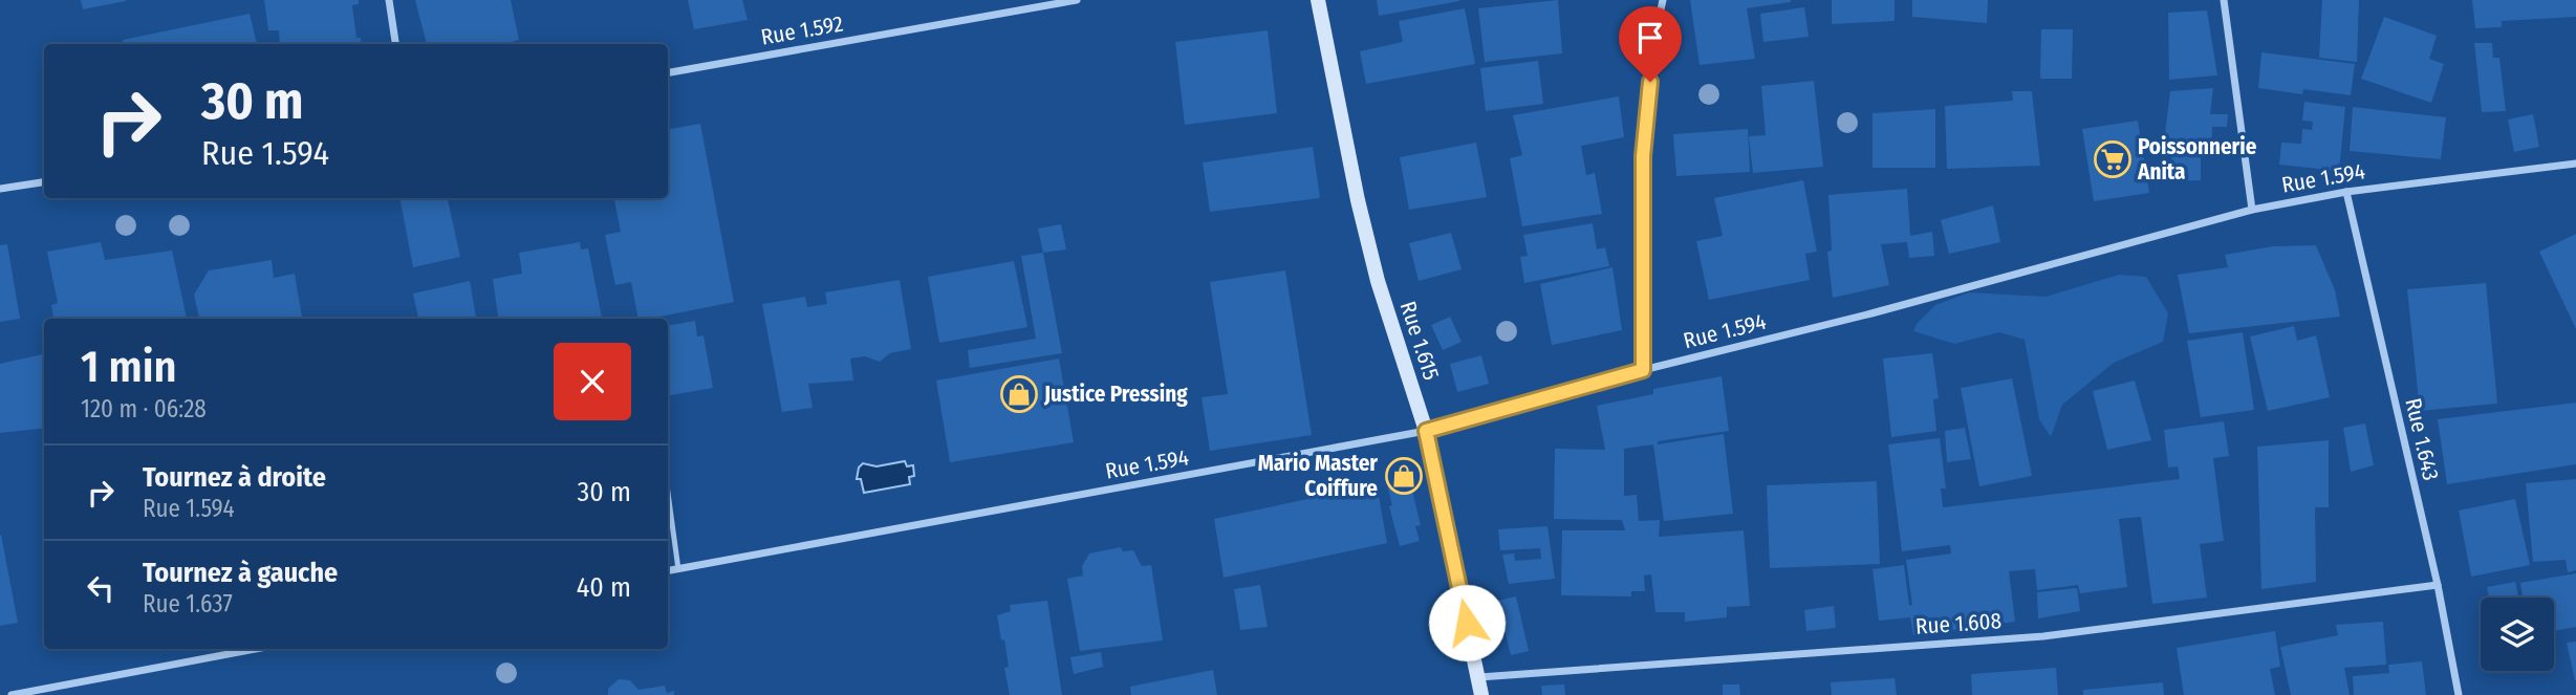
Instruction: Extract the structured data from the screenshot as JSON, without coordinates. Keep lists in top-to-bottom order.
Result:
{
  "streets": {
    "street": [
      "Rue 1.592",
      "Rue 1.594",
      "Rue 1.615",
      "Rue 1.643",
      "Rue 1.608"
    ]
  },
  "crossings": [
    ["Rue 1.594", "Rue 1.615"],
    ["Rue 1.594", "Rue 1.643"],
    ["Rue 1.615", "Rue 1.608"],
    ["Rue 1.643", "Rue 1.608"]
  ],
  "places": {
    "supermarket": ["Poissonnerie Anita"],
    "shop": ["Justice Pressing", "Mario Master Coiffure"]
  },
  "page": {
    "turn": ["30 m", "Rue 1.594"],
    "heading": ["1 min", "120 m · 06:28"],
    "list": [
      {
        "name": "Tournez à droite",
        "note": "Rue 1.594",
        "value": "30 m"
      },
      {
        "name": "Tournez à gauche",
        "note": "Rue 1.637",
        "value": "40 m"
      }
    ]
  }
}
